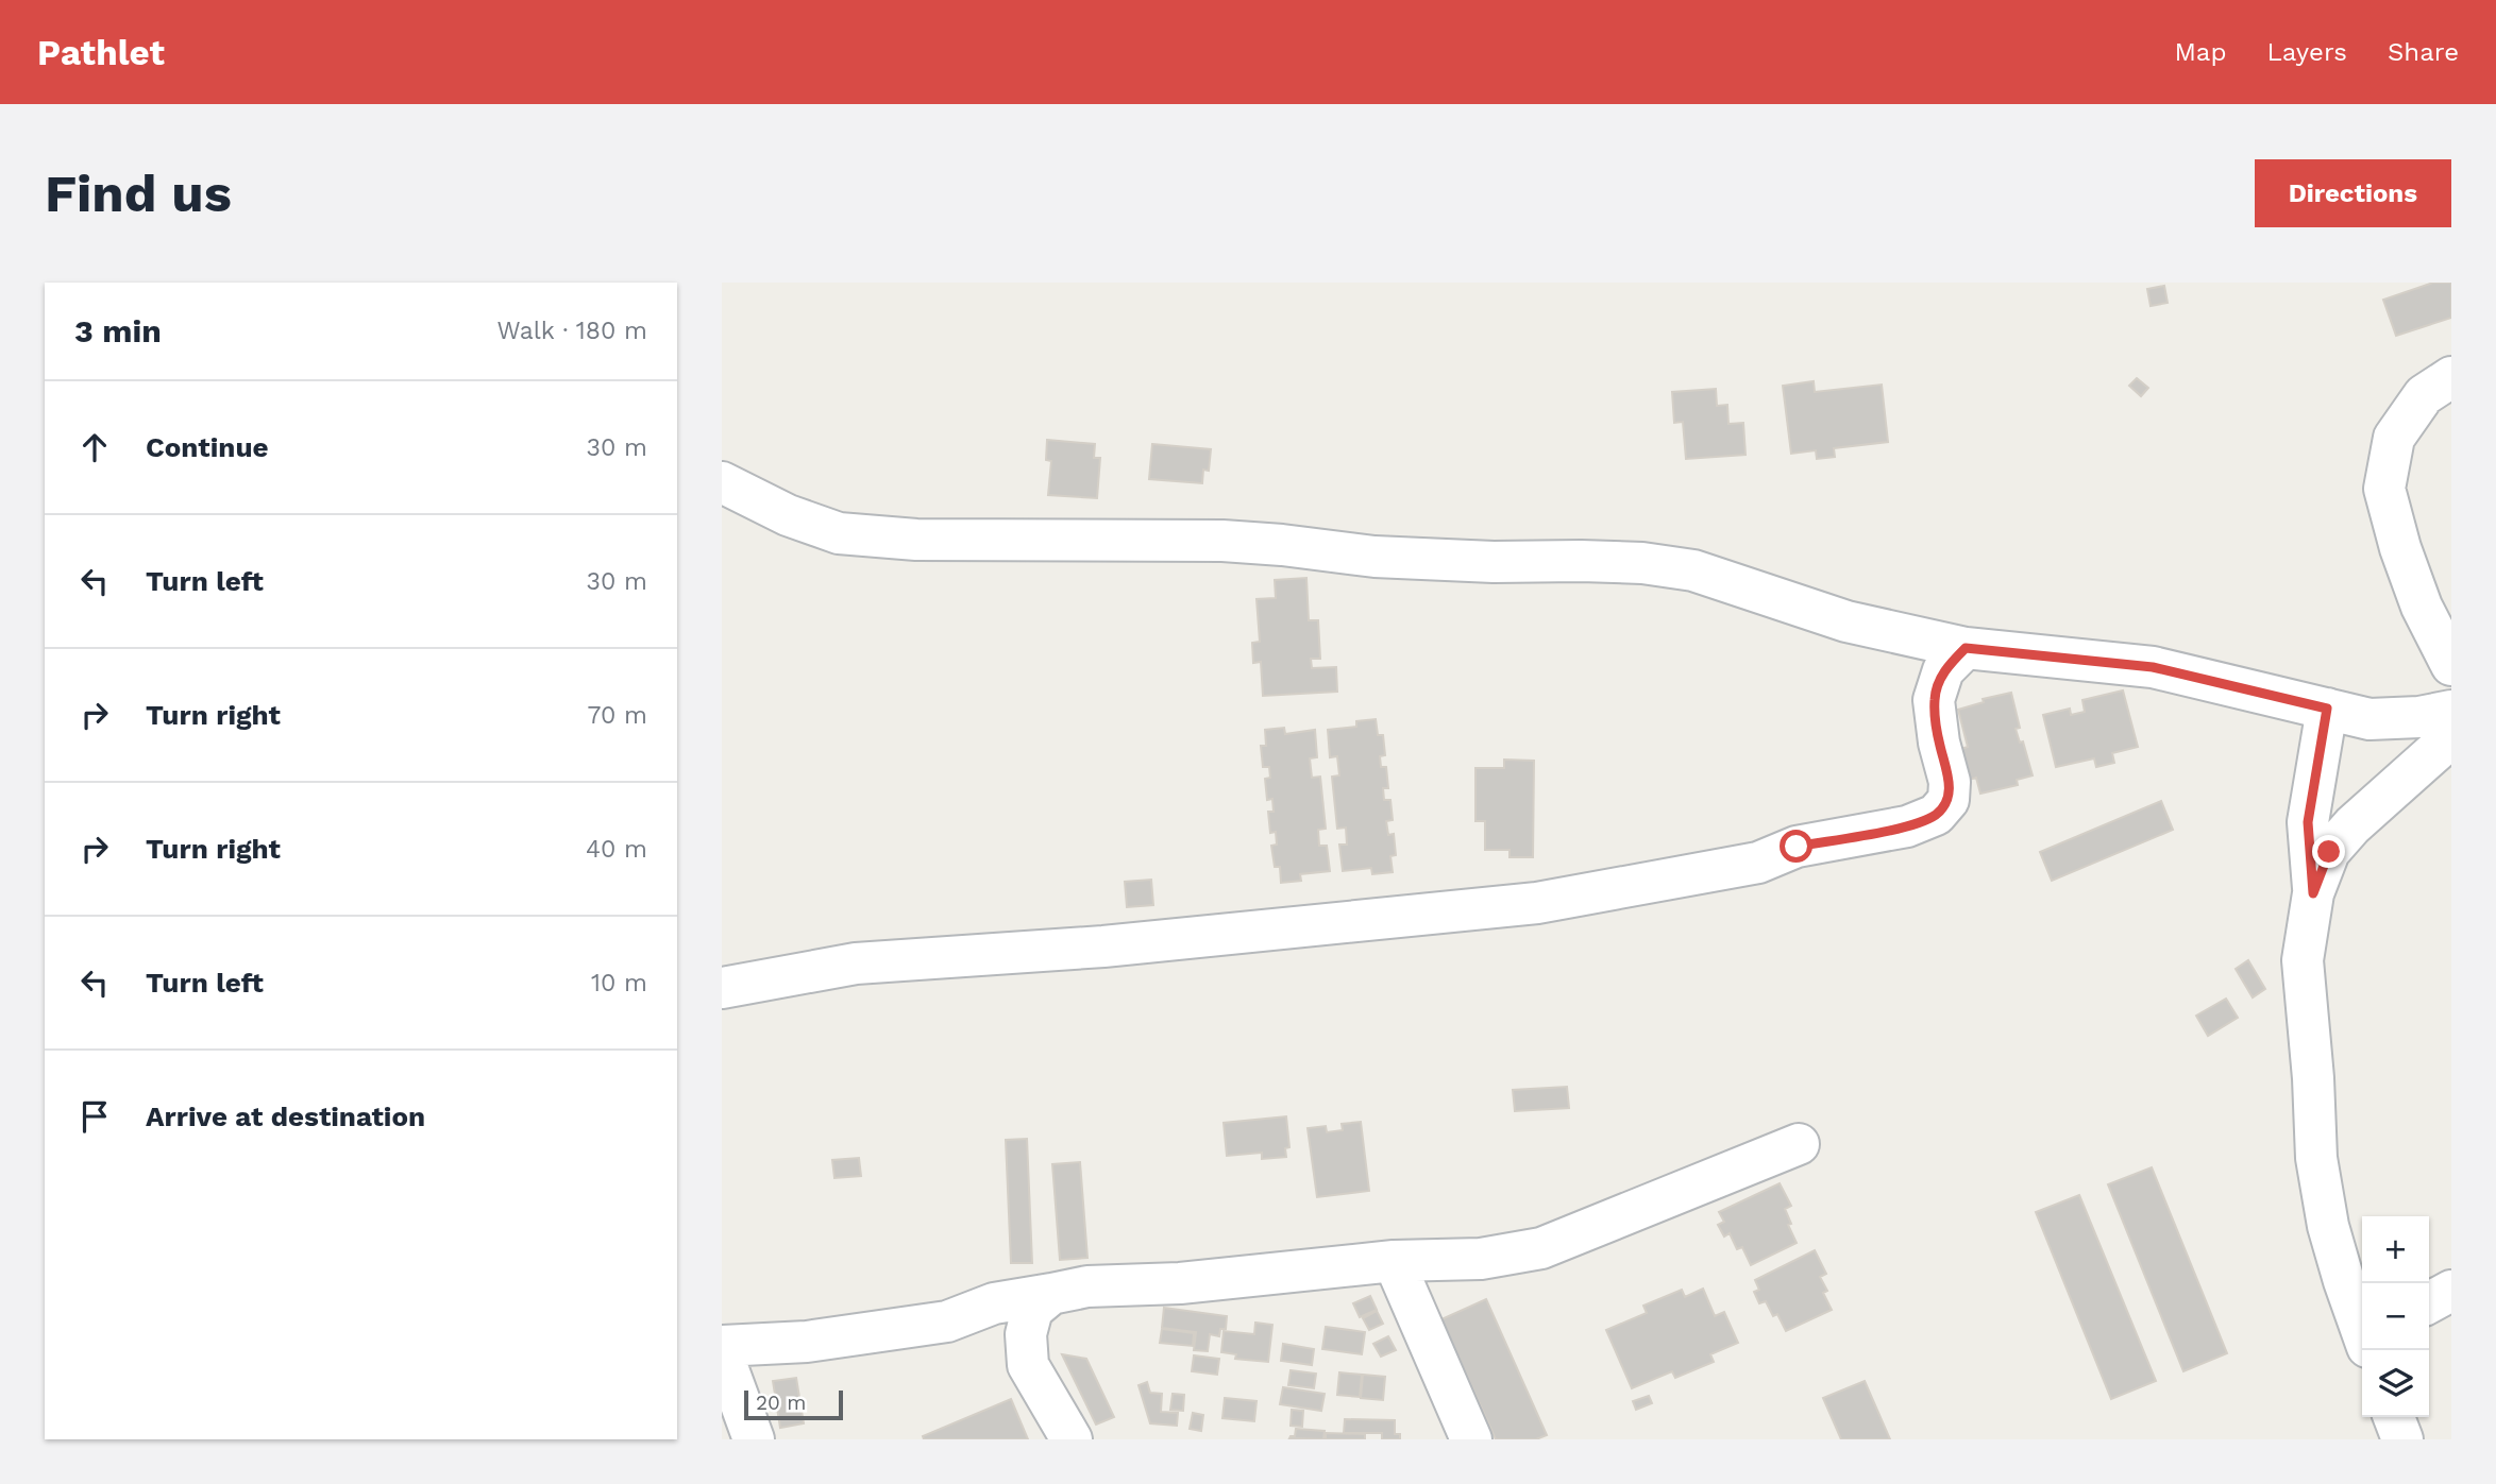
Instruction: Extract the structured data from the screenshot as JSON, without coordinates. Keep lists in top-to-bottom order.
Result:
{
  "scale_bar": "20 m",
  "page": {
    "header": "Pathlet",
    "nav": ["Map", "Layers", "Share"],
    "buttons": "Directions",
    "title": "Find us",
    "heading": ["3 min", "Walk · 180 m"],
    "list": [
      ["Continue", "30 m"],
      ["Turn left", "30 m"],
      ["Turn right", "70 m"],
      ["Turn right", "40 m"],
      ["Turn left", "10 m"],
      "Arrive at destination"
    ],
    "map_buttons": ["+", "−"],
    "scale": "20 m"
  }
}
